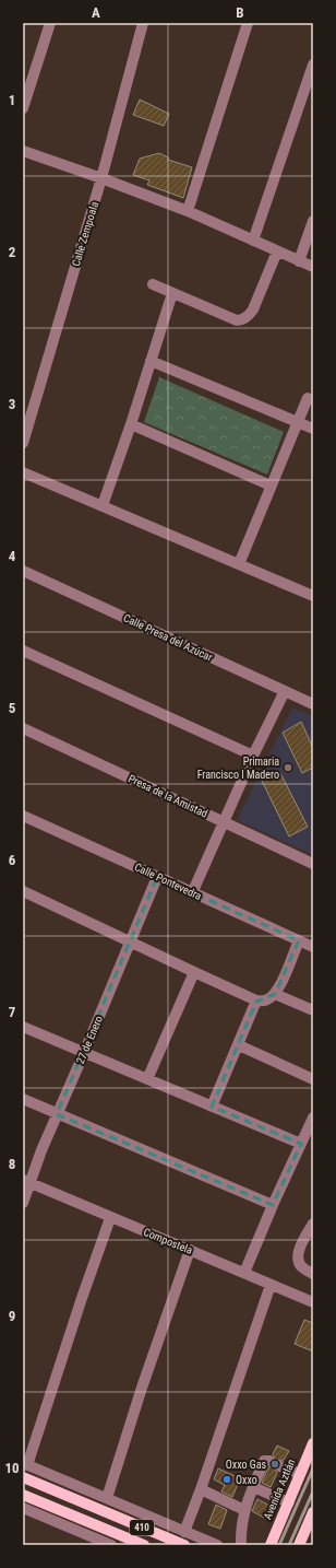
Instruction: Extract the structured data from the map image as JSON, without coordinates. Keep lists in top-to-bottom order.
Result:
{
  "streets": {
    "main road": ["Avenida Aztlán", "410"],
    "street": [
      "Calle Zempoala",
      "Calle Presa del Azúcar",
      "Presa de la Amistad",
      "Calle Pontevedra",
      "27 de Enero",
      "Compostela"
    ]
  },
  "crossings": [
    ["Calle Pontevedra", "27 de Enero"],
    ["27 de Enero", "Compostela"]
  ],
  "places": ["Primaria Francisco I Madero", "Oxxo Gas", "Oxxo"],
  "grid": {
    "columns": ["A", "B"],
    "rows": [
      "1",
      "2",
      "3",
      "4",
      "5",
      "6",
      "7",
      "8",
      "9",
      "10"
    ]
  }
}
